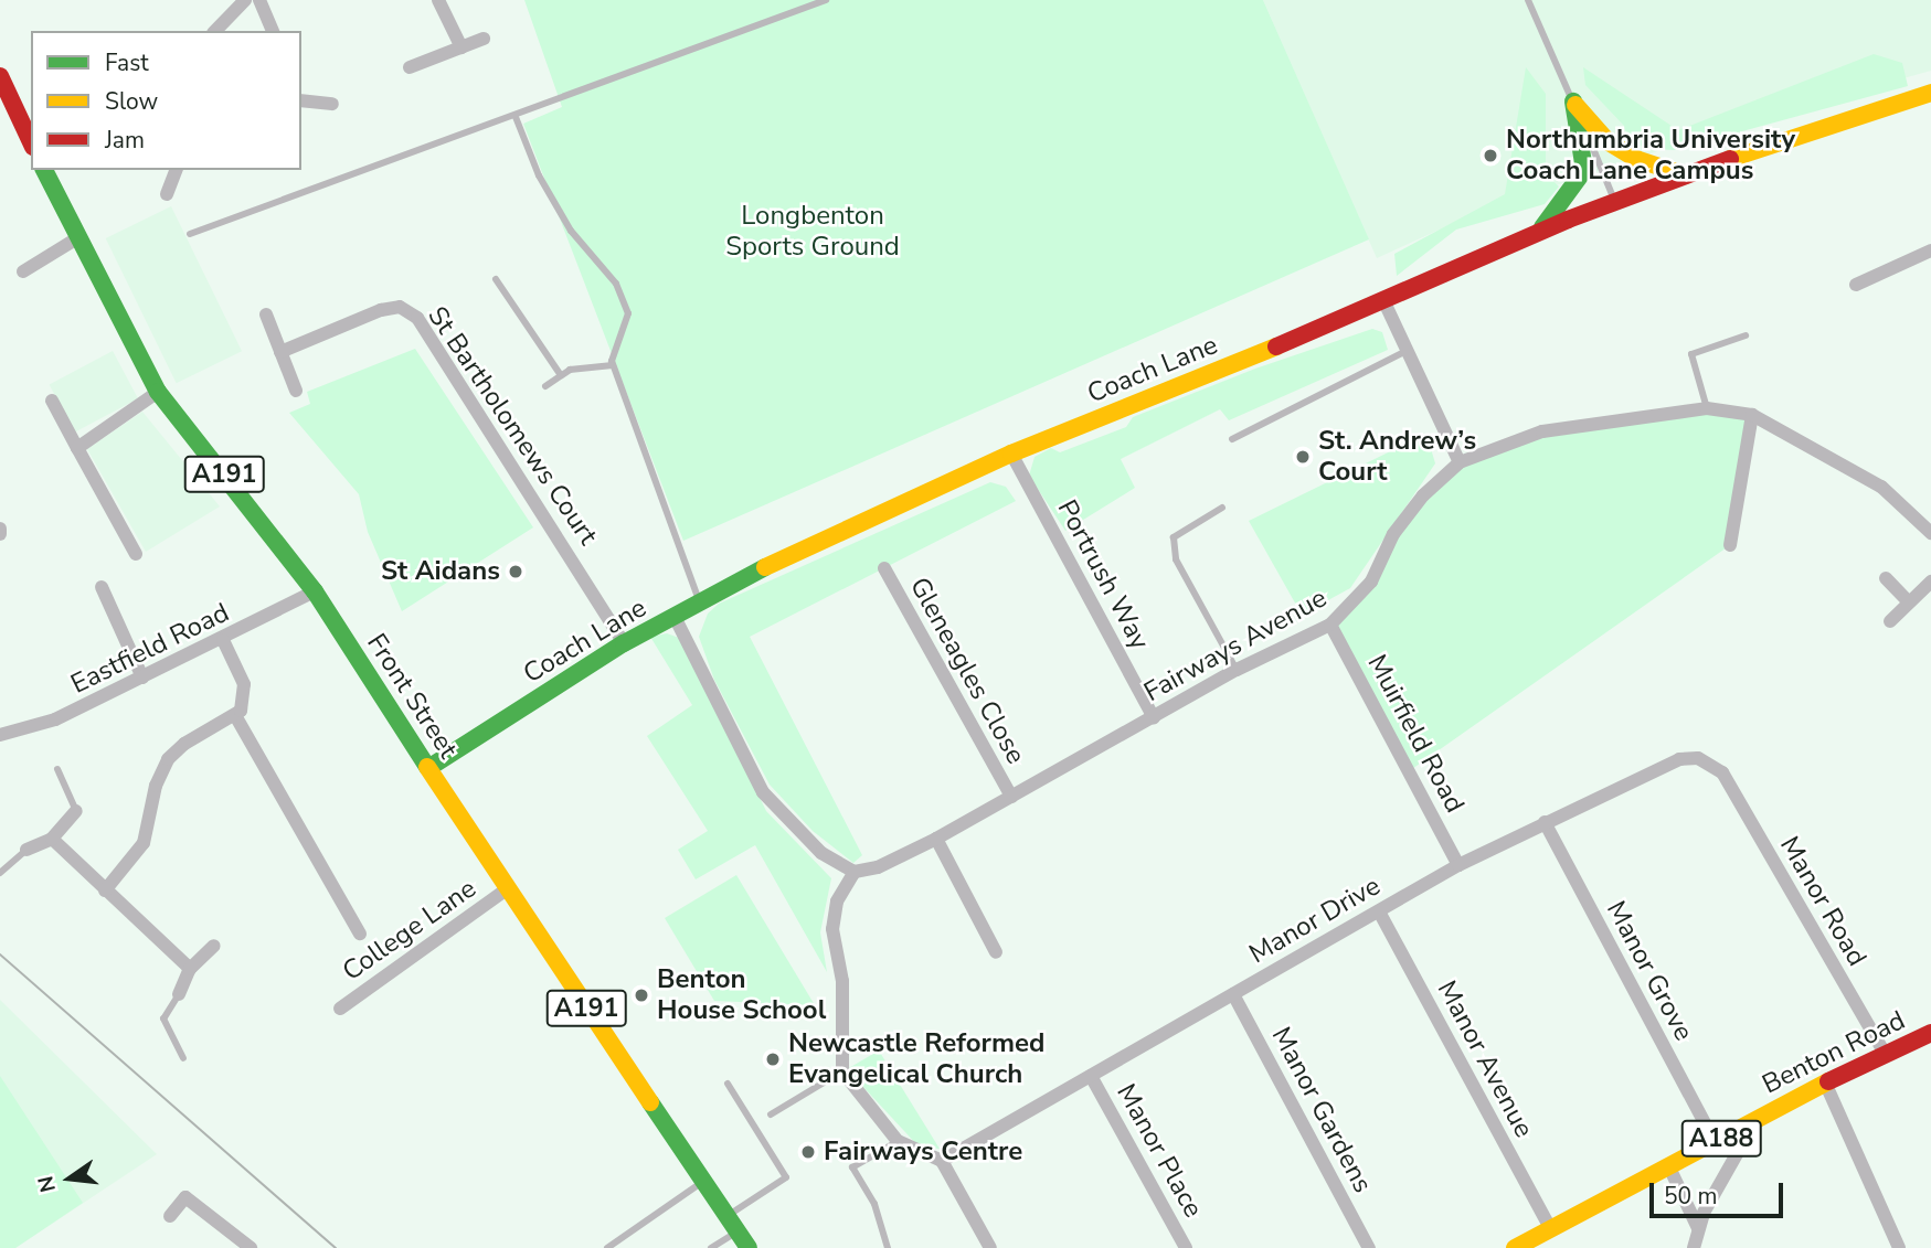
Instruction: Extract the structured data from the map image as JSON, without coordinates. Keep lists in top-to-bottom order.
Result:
{
  "streets": {
    "street": [
      "Coach Lane",
      "St Bartholomews Court",
      "A191",
      "Portrush Way",
      "Fairways Avenue",
      "Eastfield Road",
      "Gleneagles Close",
      "Front Street",
      "Muirfield Road",
      "Manor Road",
      "Manor Drive",
      "College Lane",
      "Manor Grove",
      "Benton Road",
      "Manor Avenue",
      "Manor Gardens",
      "A188",
      "Manor Place"
    ]
  },
  "crossings": [
    ["Coach Lane", "St Bartholomews Court"],
    ["Coach Lane", "Portrush Way"],
    ["Coach Lane", "Front Street"],
    ["Portrush Way", "Fairways Avenue"],
    ["Fairways Avenue", "Gleneagles Close"],
    ["Fairways Avenue", "Muirfield Road"],
    ["Eastfield Road", "Front Street"],
    ["Front Street", "College Lane"],
    ["Muirfield Road", "Manor Drive"],
    ["Manor Road", "Manor Drive"],
    ["Manor Road", "Benton Road"],
    ["Manor Drive", "Manor Grove"],
    ["Manor Drive", "Manor Avenue"],
    ["Manor Drive", "Manor Gardens"],
    ["Manor Drive", "Manor Place"],
    ["Manor Grove", "Benton Road"],
    ["Benton Road", "Manor Avenue"]
  ],
  "parks": ["Longbenton Sports Ground"],
  "places": [
    "Northumbria University Coach Lane Campus",
    "St. Andrew’s Court",
    "St Aidans",
    "Benton House School",
    "Newcastle Reformed Evangelical Church",
    "Fairways Centre"
  ],
  "legend": ["Fast", "Slow", "Jam"],
  "scale_bar": "50 m",
  "north": "left"
}
